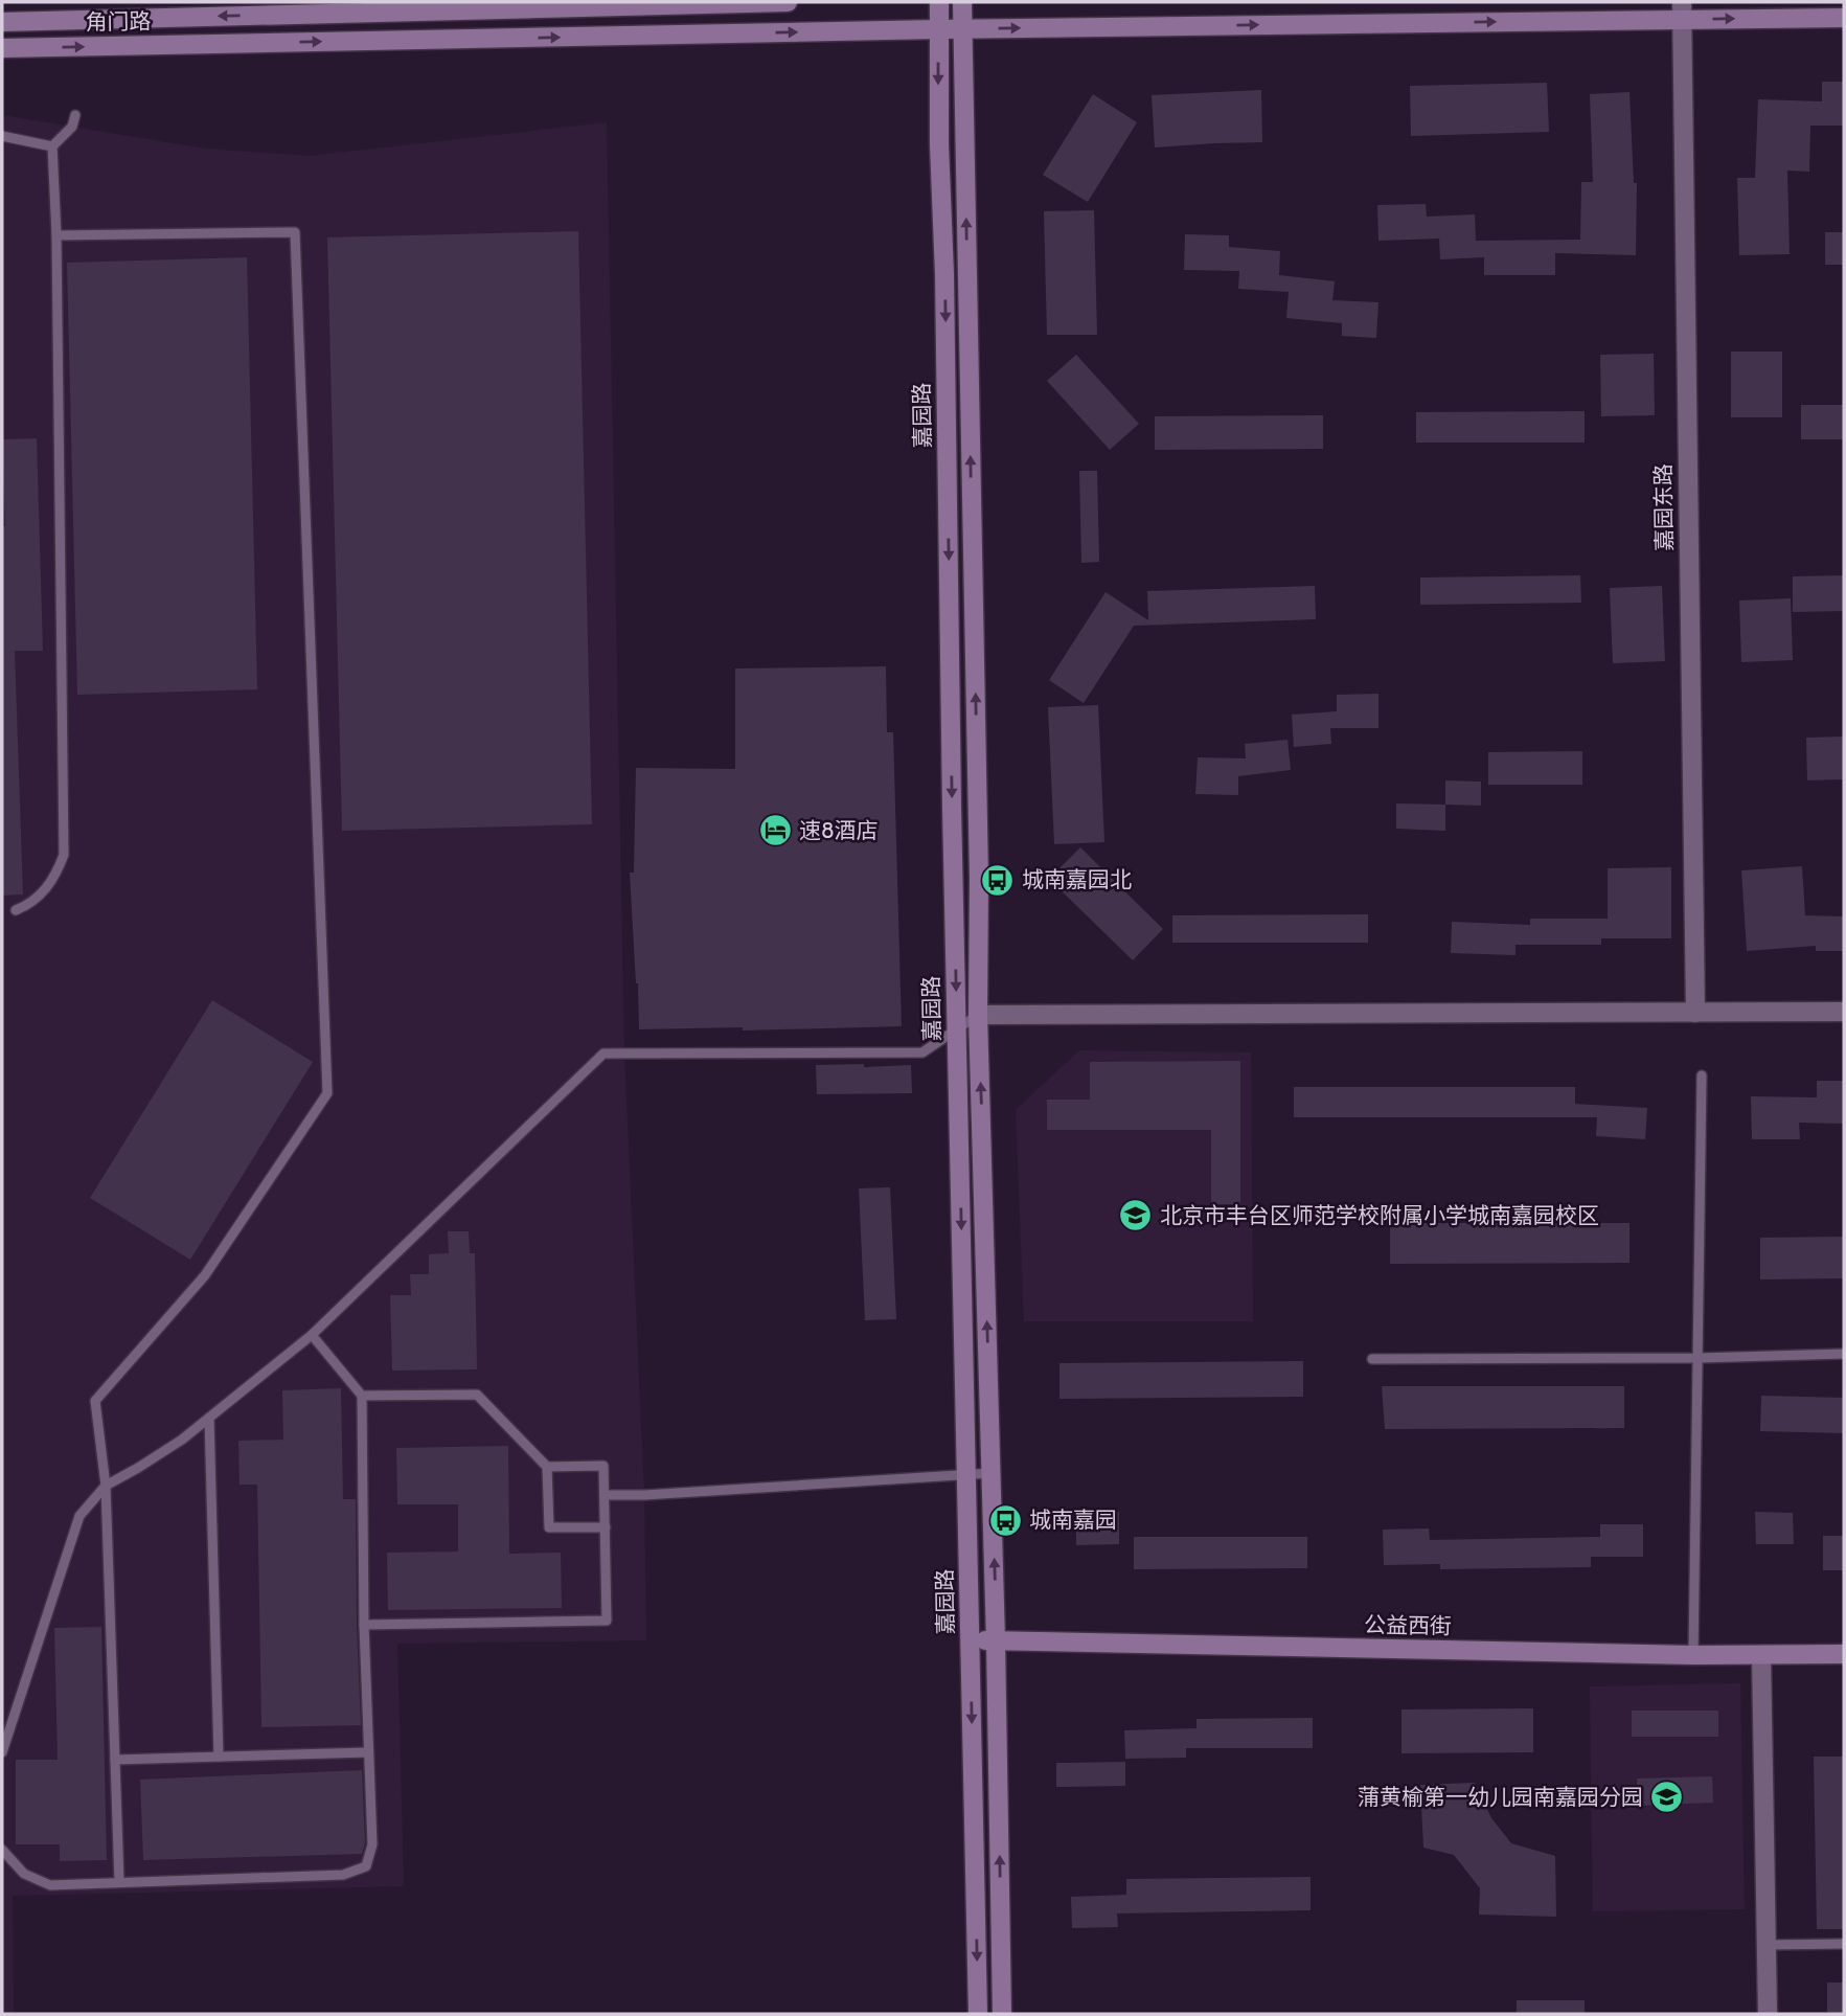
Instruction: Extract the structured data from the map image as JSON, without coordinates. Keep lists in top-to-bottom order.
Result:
{
  "streets": {
    "main road": ["角门路", "嘉园路", "公益西街"],
    "street": ["嘉园东路"]
  },
  "crossings": [
    ["角门路", "嘉园路"],
    ["角门路", "嘉园东路"],
    ["嘉园路", "公益西街"]
  ],
  "places": {
    "hotel": ["速8酒店"],
    "bus stop": ["城南嘉园北", "城南嘉园"],
    "school or university": ["北京市丰台区师范学校附属小学城南嘉园校区", "蒲黄榆第一幼儿园南嘉园分园"]
  }
}
